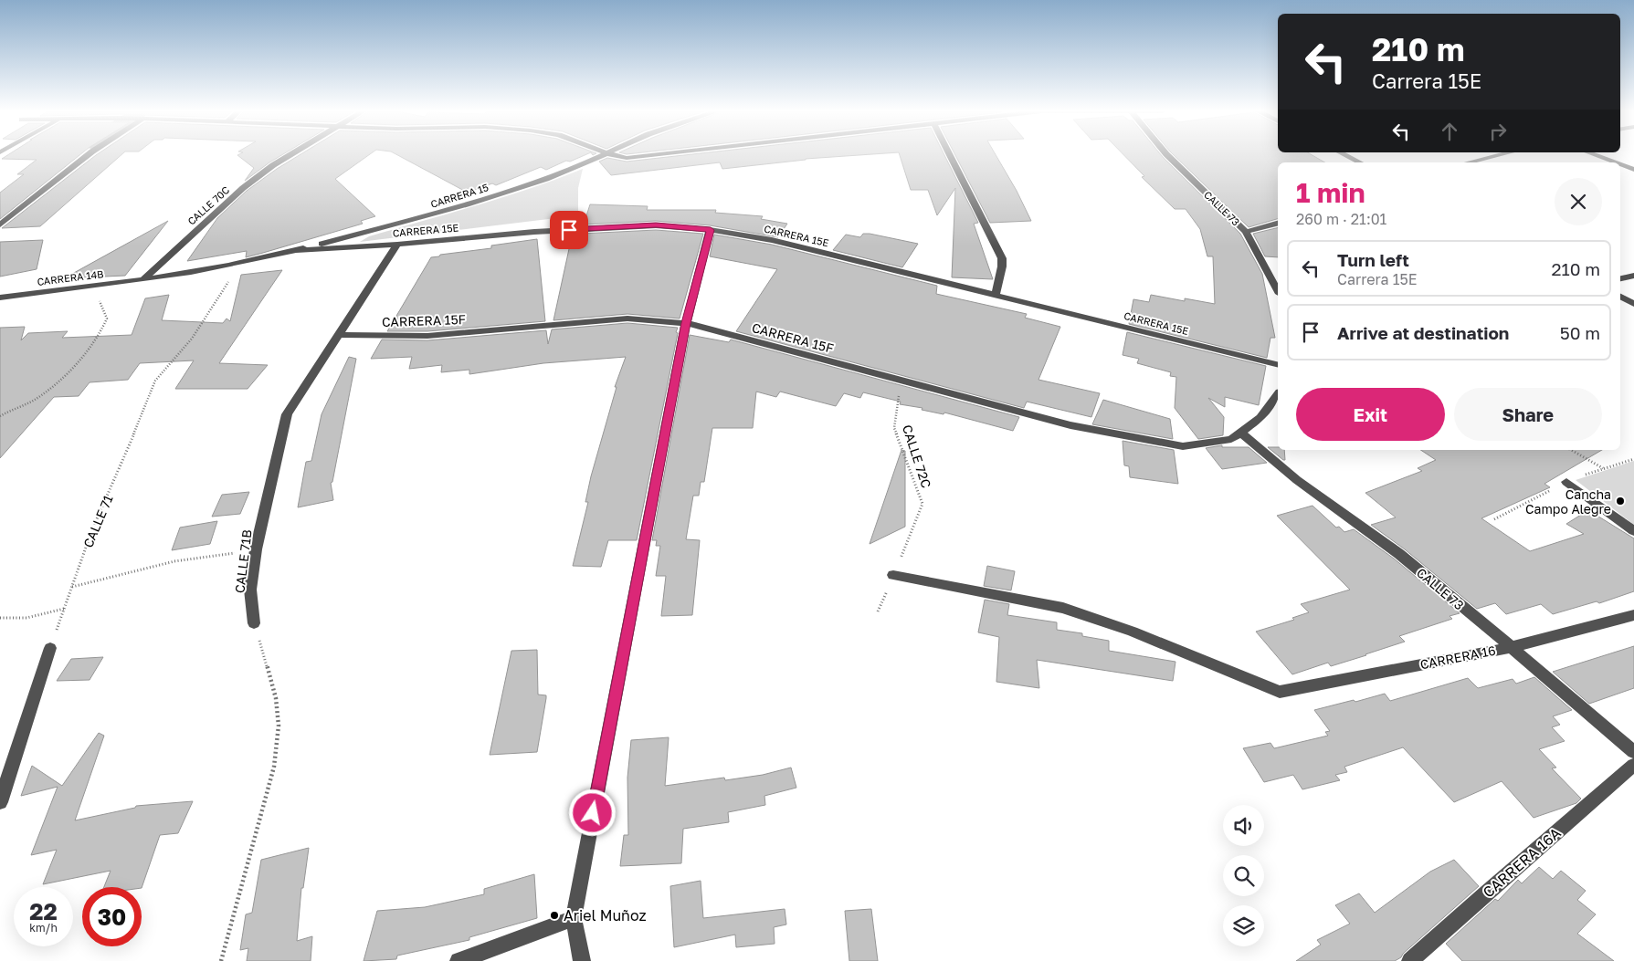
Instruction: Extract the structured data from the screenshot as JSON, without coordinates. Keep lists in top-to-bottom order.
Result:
{
  "streets": {
    "street": [
      "CARRERA 15",
      "CALLE 70C",
      "CALLE 73",
      "CARRERA 15E",
      "CARRERA 14B",
      "CARRERA 15F",
      "CALLE 71B",
      "CARRERA 16",
      "CARRERA 16A"
    ],
    "path": ["CALLE 72C", "CALLE 71"]
  },
  "crossings": [
    ["CARRERA 15", "CALLE 70C"],
    ["CARRERA 15", "CARRERA 15E"],
    ["CARRERA 15", "CARRERA 14B"],
    ["CARRERA 15", "CALLE 71"],
    ["CALLE 70C", "CARRERA 14B"],
    ["CALLE 73", "CARRERA 15F"],
    ["CALLE 73", "CARRERA 16"],
    ["CARRERA 15E", "CALLE 71B"],
    ["CARRERA 15F", "CALLE 72C"],
    ["CARRERA 15F", "CALLE 71B"],
    ["CALLE 72C", "CARRERA 16"]
  ],
  "places": ["Cancha Campo Alegre", "Ariel Muñoz"],
  "page": {
    "turn": ["210 m", "Carrera 15E"],
    "heading": ["1 min", "260 m · 21:01"],
    "list": [
      {
        "name": "Turn left",
        "note": "Carrera 15E",
        "value": "210 m"
      },
      {
        "name": "Arrive at destination",
        "value": "50 m"
      }
    ],
    "buttons": ["Exit", "Share"],
    "speed": "22 km/h",
    "limit": "30"
  }
}
